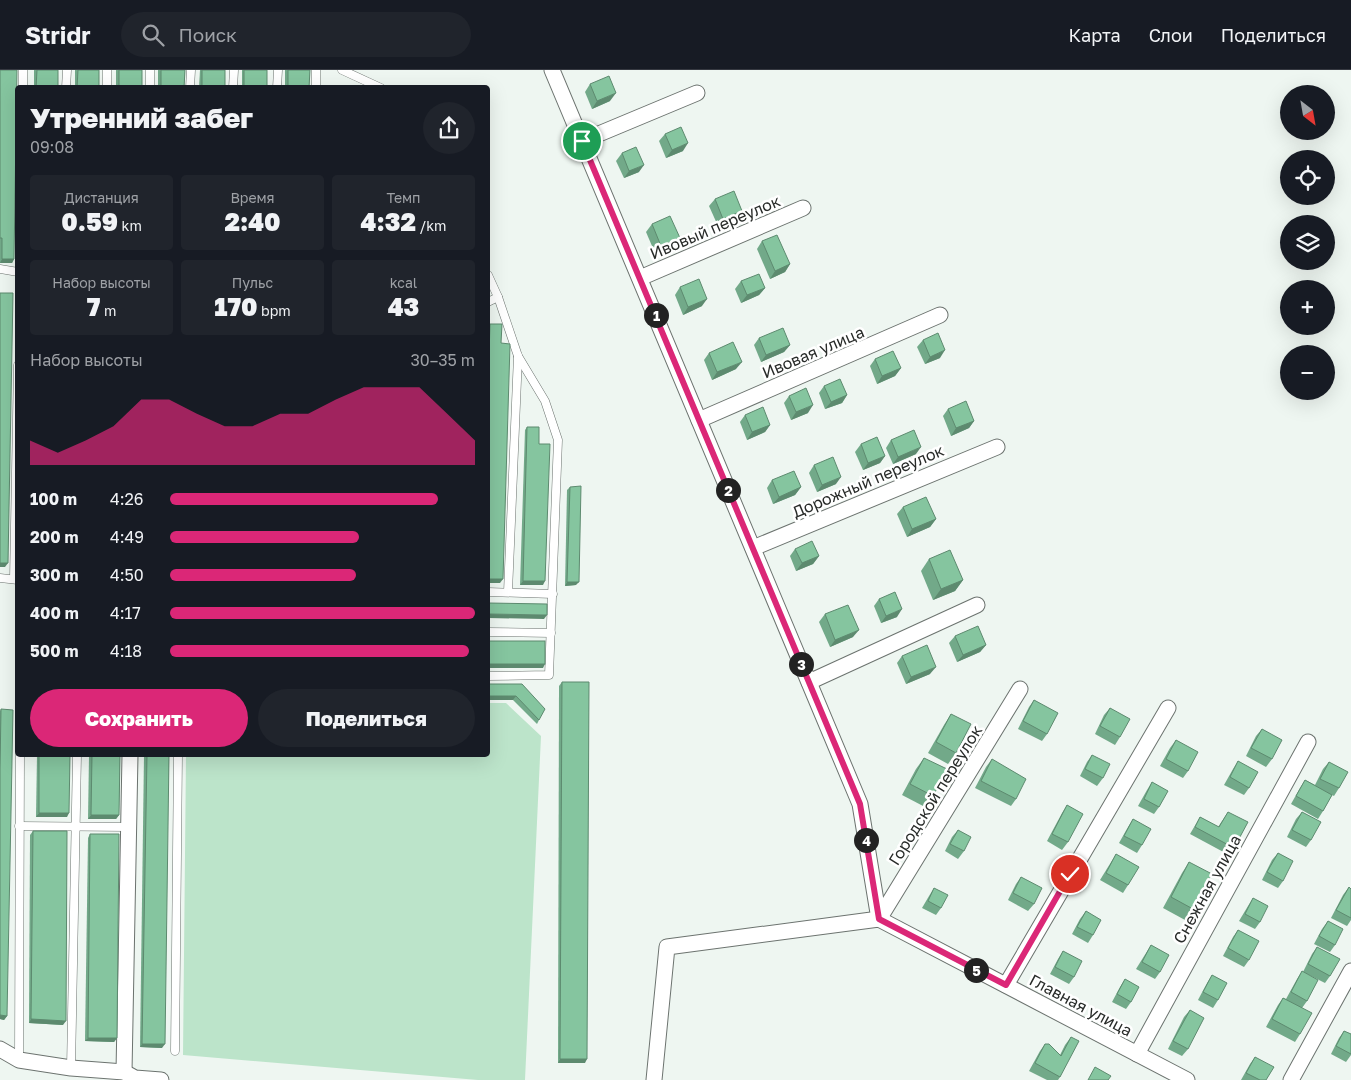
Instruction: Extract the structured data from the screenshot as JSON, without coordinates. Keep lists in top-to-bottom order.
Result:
{
  "streets": {
    "street": [
      "Ивовый переулок",
      "Ивовая улица",
      "Дорожный переулок",
      "Городской переулок",
      "Снежная улица",
      "Главная улица"
    ]
  },
  "crossings": [
    ["Городской переулок", "Главная улица"],
    ["Снежная улица", "Главная улица"]
  ],
  "north": "bottom right",
  "page": {
    "header": "Stridr",
    "search": "Поиск",
    "nav": ["Карта", "Слои", "Поделиться"],
    "map_buttons": ["+", "−"],
    "heading": ["Утренний забег", "09:08"],
    "stats": [
      ["Дистанция", "0.59 km"],
      ["Время", "2:40"],
      ["Темп", "4:32 /km"],
      ["Набор высоты", "7 m"],
      ["Пульс", "170 bpm"],
      ["kcal", "43"]
    ],
    "pins": [
      "1",
      "2",
      "3",
      "4",
      "5"
    ],
    "chart": ["Набор высоты", "30–35 m"],
    "list": [
      {
        "name": "100 m",
        "note": "4:26"
      },
      {
        "name": "200 m",
        "note": "4:49"
      },
      {
        "name": "300 m",
        "note": "4:50"
      },
      {
        "name": "400 m",
        "note": "4:17"
      },
      {
        "name": "500 m",
        "note": "4:18"
      }
    ],
    "buttons": ["Сохранить", "Поделиться"]
  }
}
